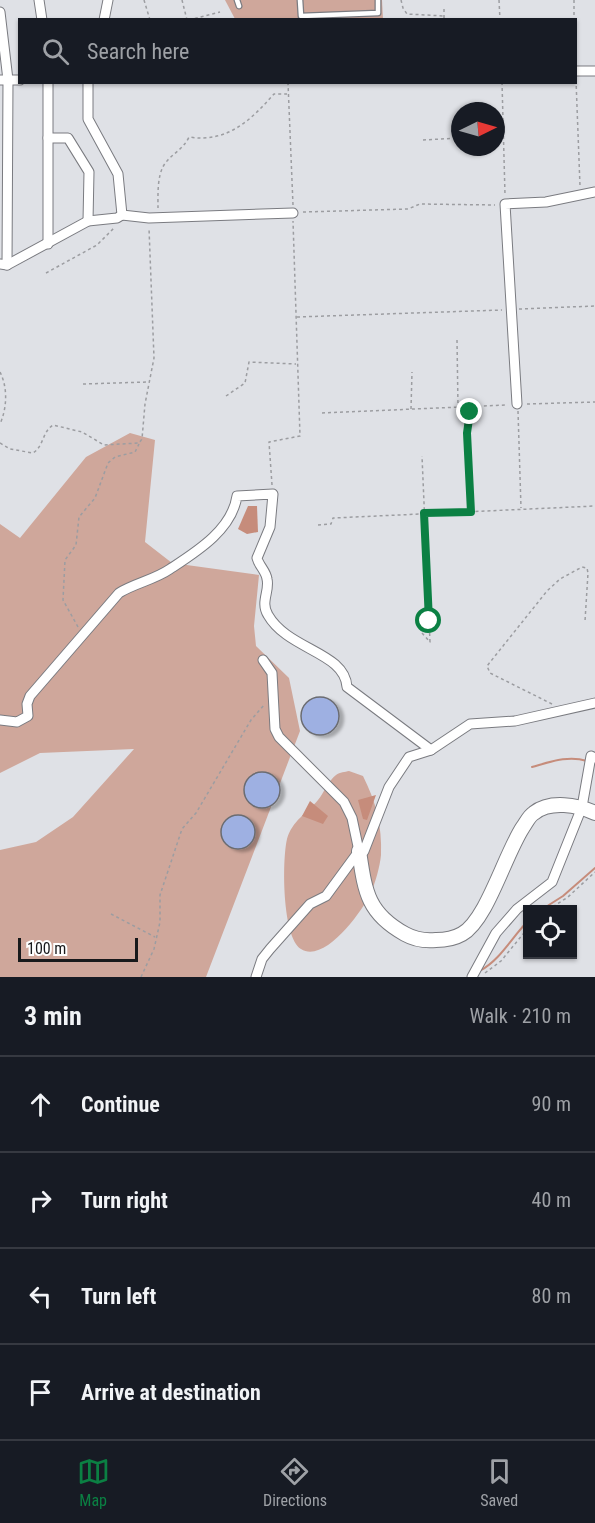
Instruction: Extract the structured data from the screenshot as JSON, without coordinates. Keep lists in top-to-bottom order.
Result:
{
  "scale_bar": "100 m",
  "north": "right",
  "page": {
    "search": "Search here",
    "scale": "100 m",
    "heading": ["3 min", "Walk · 210 m"],
    "list": [
      ["Continue", "90 m"],
      ["Turn right", "40 m"],
      ["Turn left", "80 m"],
      "Arrive at destination"
    ],
    "nav": ["Map", "Directions", "Saved"]
  }
}
